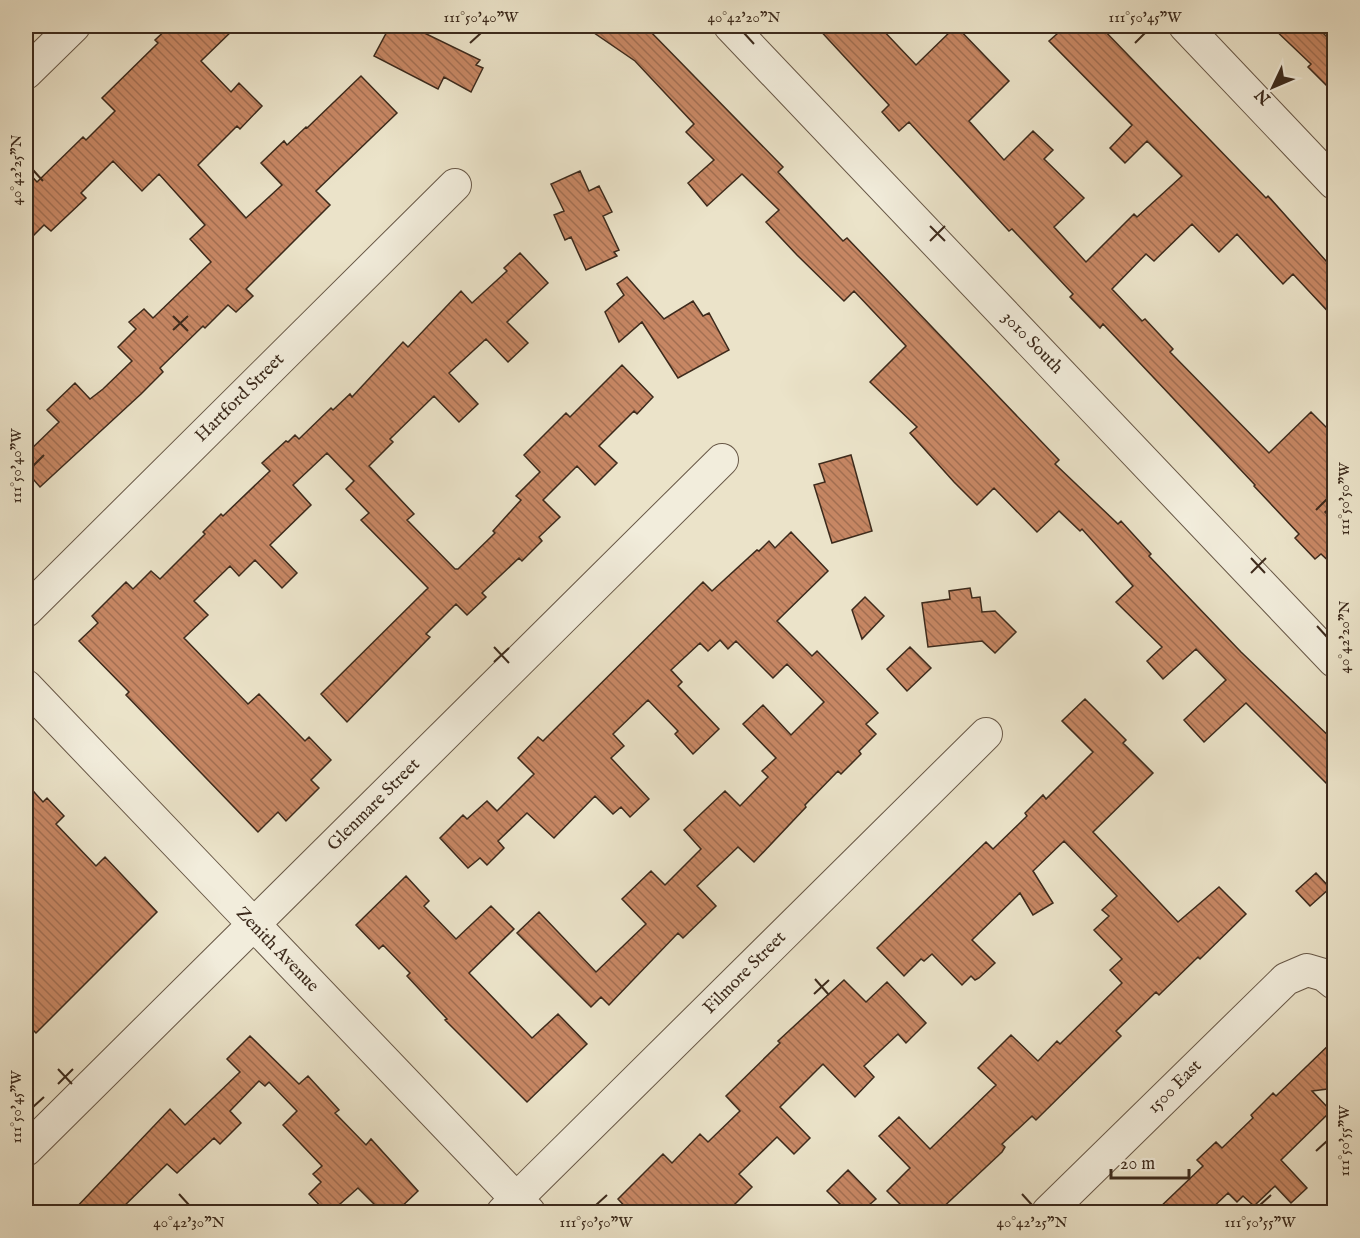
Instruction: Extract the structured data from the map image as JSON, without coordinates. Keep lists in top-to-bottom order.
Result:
{
  "streets": {
    "street": [
      "3010 South",
      "Hartford Street",
      "Glenmare Street",
      "Zenith Avenue",
      "Filmore Street",
      "1500 East"
    ]
  },
  "crossings": [
    ["Glenmare Street", "Zenith Avenue"],
    ["Zenith Avenue", "Filmore Street"]
  ],
  "scale_bar": "20 m",
  "north": "bottom left",
  "coordinates": [
    "111°50'40\"W",
    "40°42'20\"N",
    "111°50'45\"W",
    "40°42'25\"N",
    "111°50'50\"W",
    "111°50'55\"W",
    "40°42'30\"N"
  ]
}
